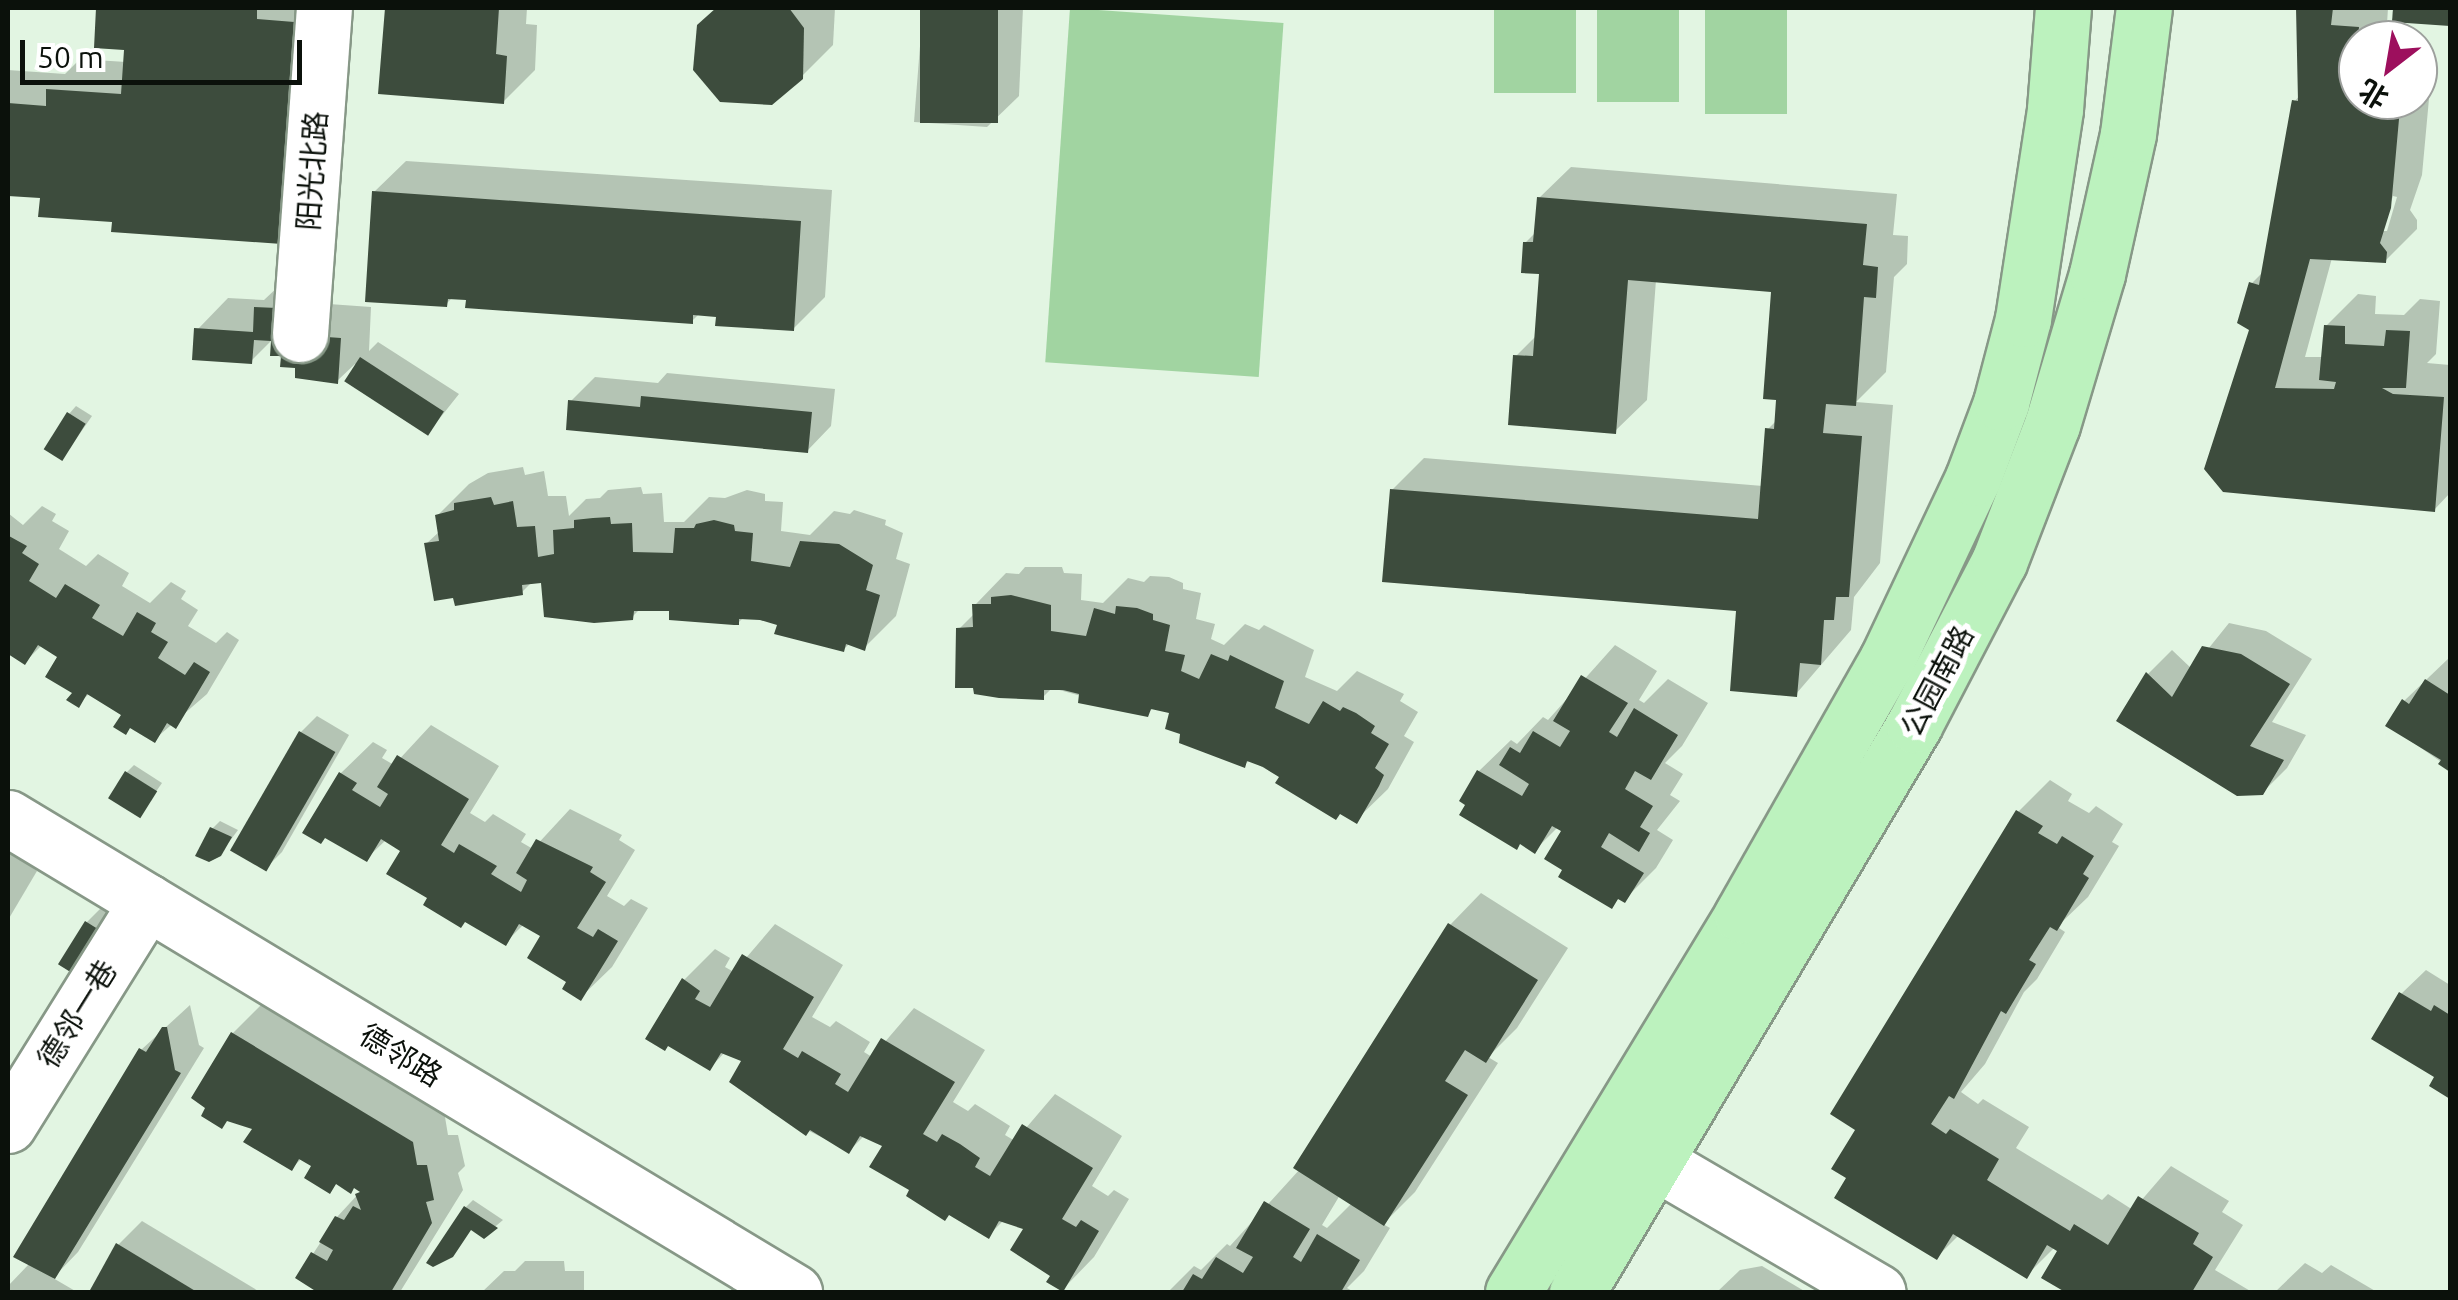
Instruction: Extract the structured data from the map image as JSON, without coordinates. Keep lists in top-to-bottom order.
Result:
{
  "streets": {
    "main road": ["公园南路"],
    "street": ["阳光北路", "德邻一巷", "德邻路"]
  },
  "crossings": [
    ["德邻一巷", "德邻路"]
  ],
  "scale_bar": "50 m",
  "north": "bottom left"
}
